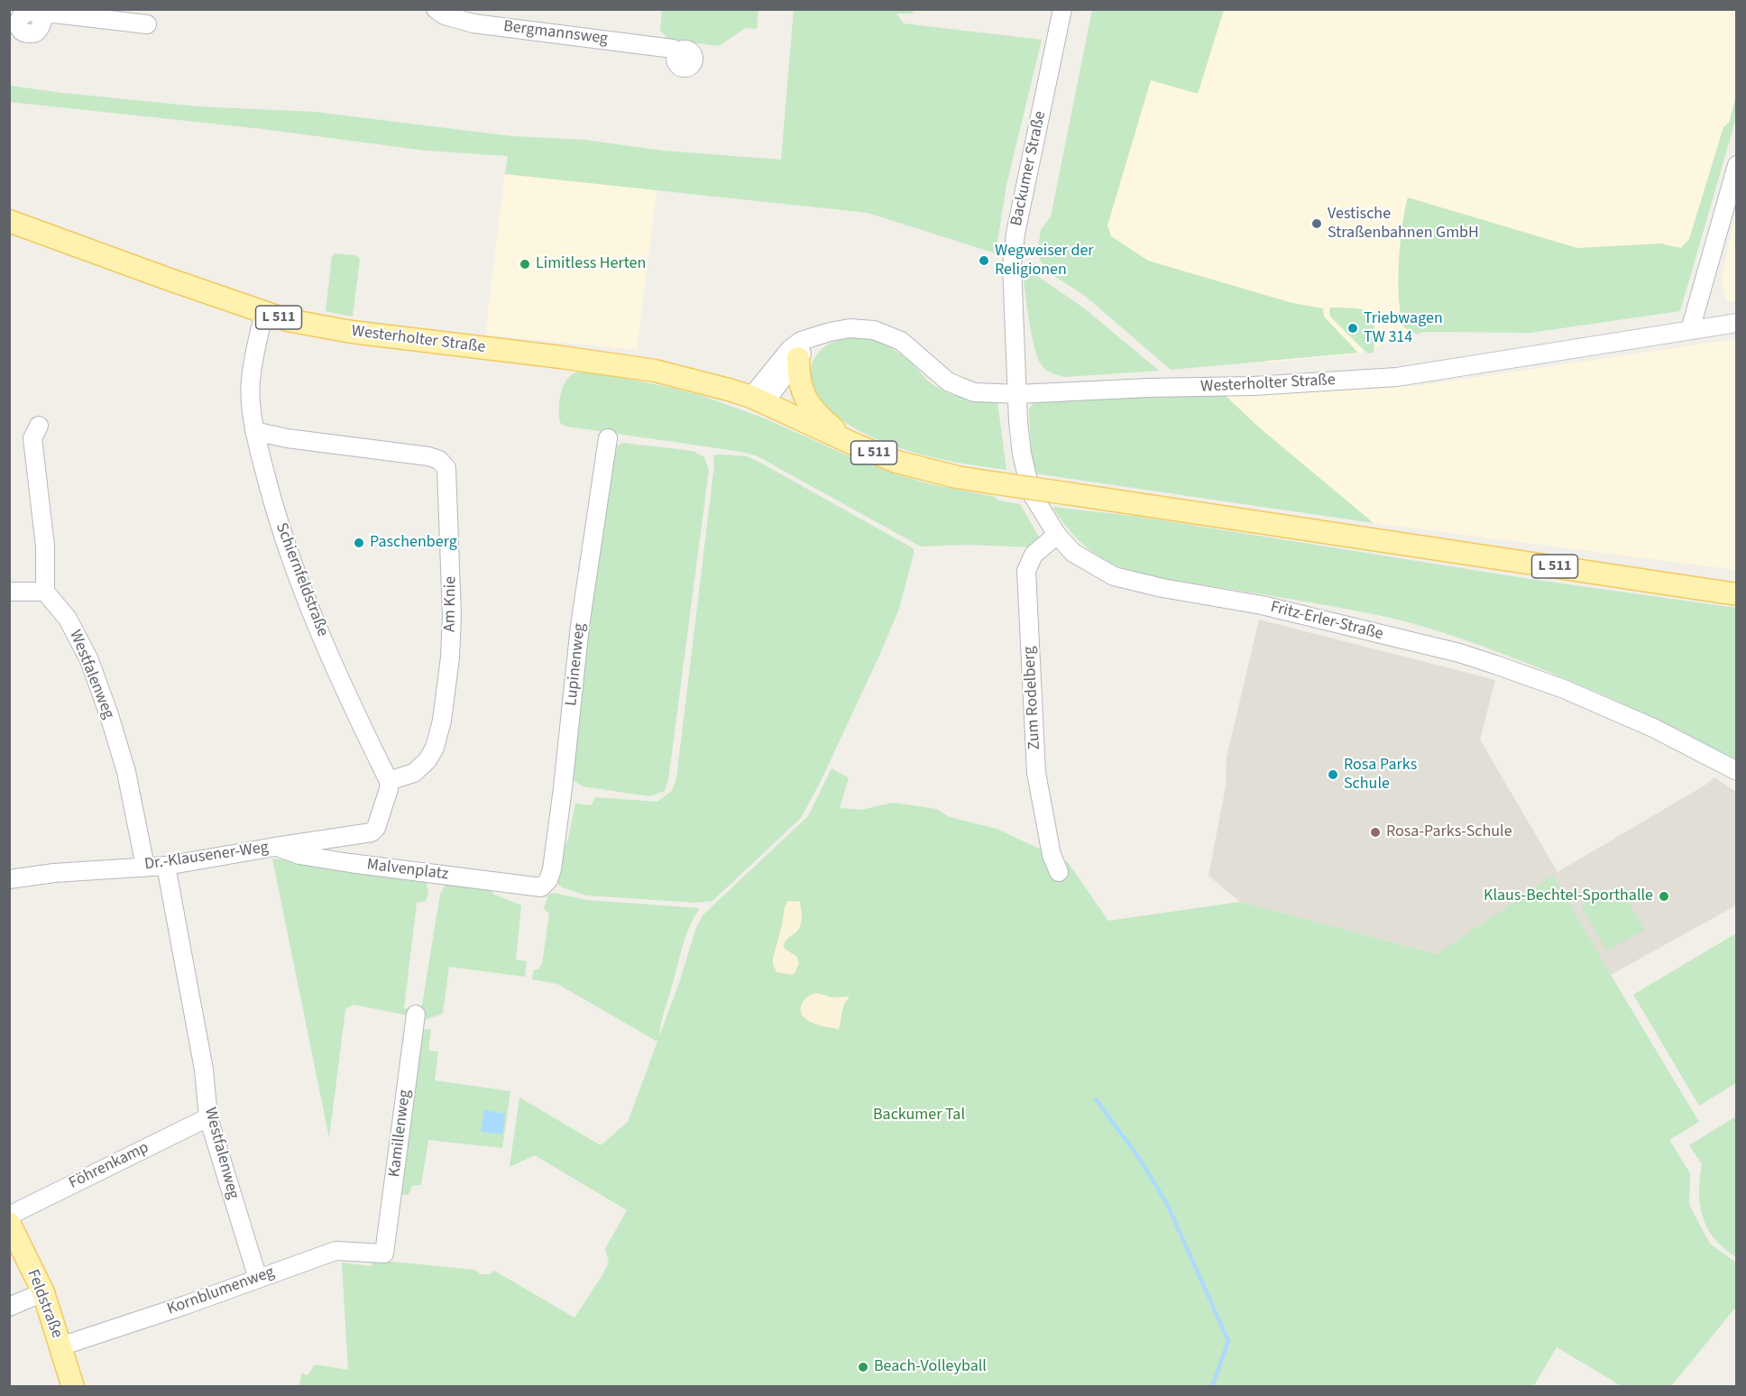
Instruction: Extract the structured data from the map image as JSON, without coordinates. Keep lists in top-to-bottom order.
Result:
{
  "streets": {
    "main road": ["L 511", "Westerholter Straße", "Feldstraße"],
    "street": [
      "Bergmannsweg",
      "Backumer Straße",
      "Schiernfeldstraße",
      "Am Knie",
      "Fritz-Erler-Straße",
      "Lupinenweg",
      "Westfalenweg",
      "Zum Rodelberg",
      "Dr.-Klausener-Weg",
      "Malvenplatz",
      "Kamillenweg",
      "Föhrenkamp",
      "Kornblumenweg"
    ]
  },
  "crossings": [
    ["Backumer Straße", "Westerholter Straße"],
    ["Backumer Straße", "Fritz-Erler-Straße"],
    ["L 511", "Westerholter Straße"],
    ["Westerholter Straße", "Schiernfeldstraße"],
    ["Westerholter Straße", "Fritz-Erler-Straße"],
    ["Schiernfeldstraße", "Am Knie"],
    ["Schiernfeldstraße", "Dr.-Klausener-Weg"],
    ["Am Knie", "Dr.-Klausener-Weg"],
    ["Fritz-Erler-Straße", "Zum Rodelberg"],
    ["Lupinenweg", "Malvenplatz"],
    ["Westfalenweg", "Dr.-Klausener-Weg"],
    ["Westfalenweg", "Föhrenkamp"],
    ["Westfalenweg", "Kornblumenweg"],
    ["Dr.-Klausener-Weg", "Malvenplatz"],
    ["Kamillenweg", "Kornblumenweg"],
    ["Kornblumenweg", "Feldstraße"]
  ],
  "parks": ["Backumer Tal"],
  "places": [
    "Vestische Straßenbahnen GmbH",
    "Wegweiser der Religionen",
    "Limitless Herten",
    "Triebwagen TW 314",
    "Paschenberg",
    "Rosa Parks Schule",
    "Rosa-Parks-Schule",
    "Klaus-Bechtel-Sporthalle",
    "Beach-Volleyball"
  ]
}
